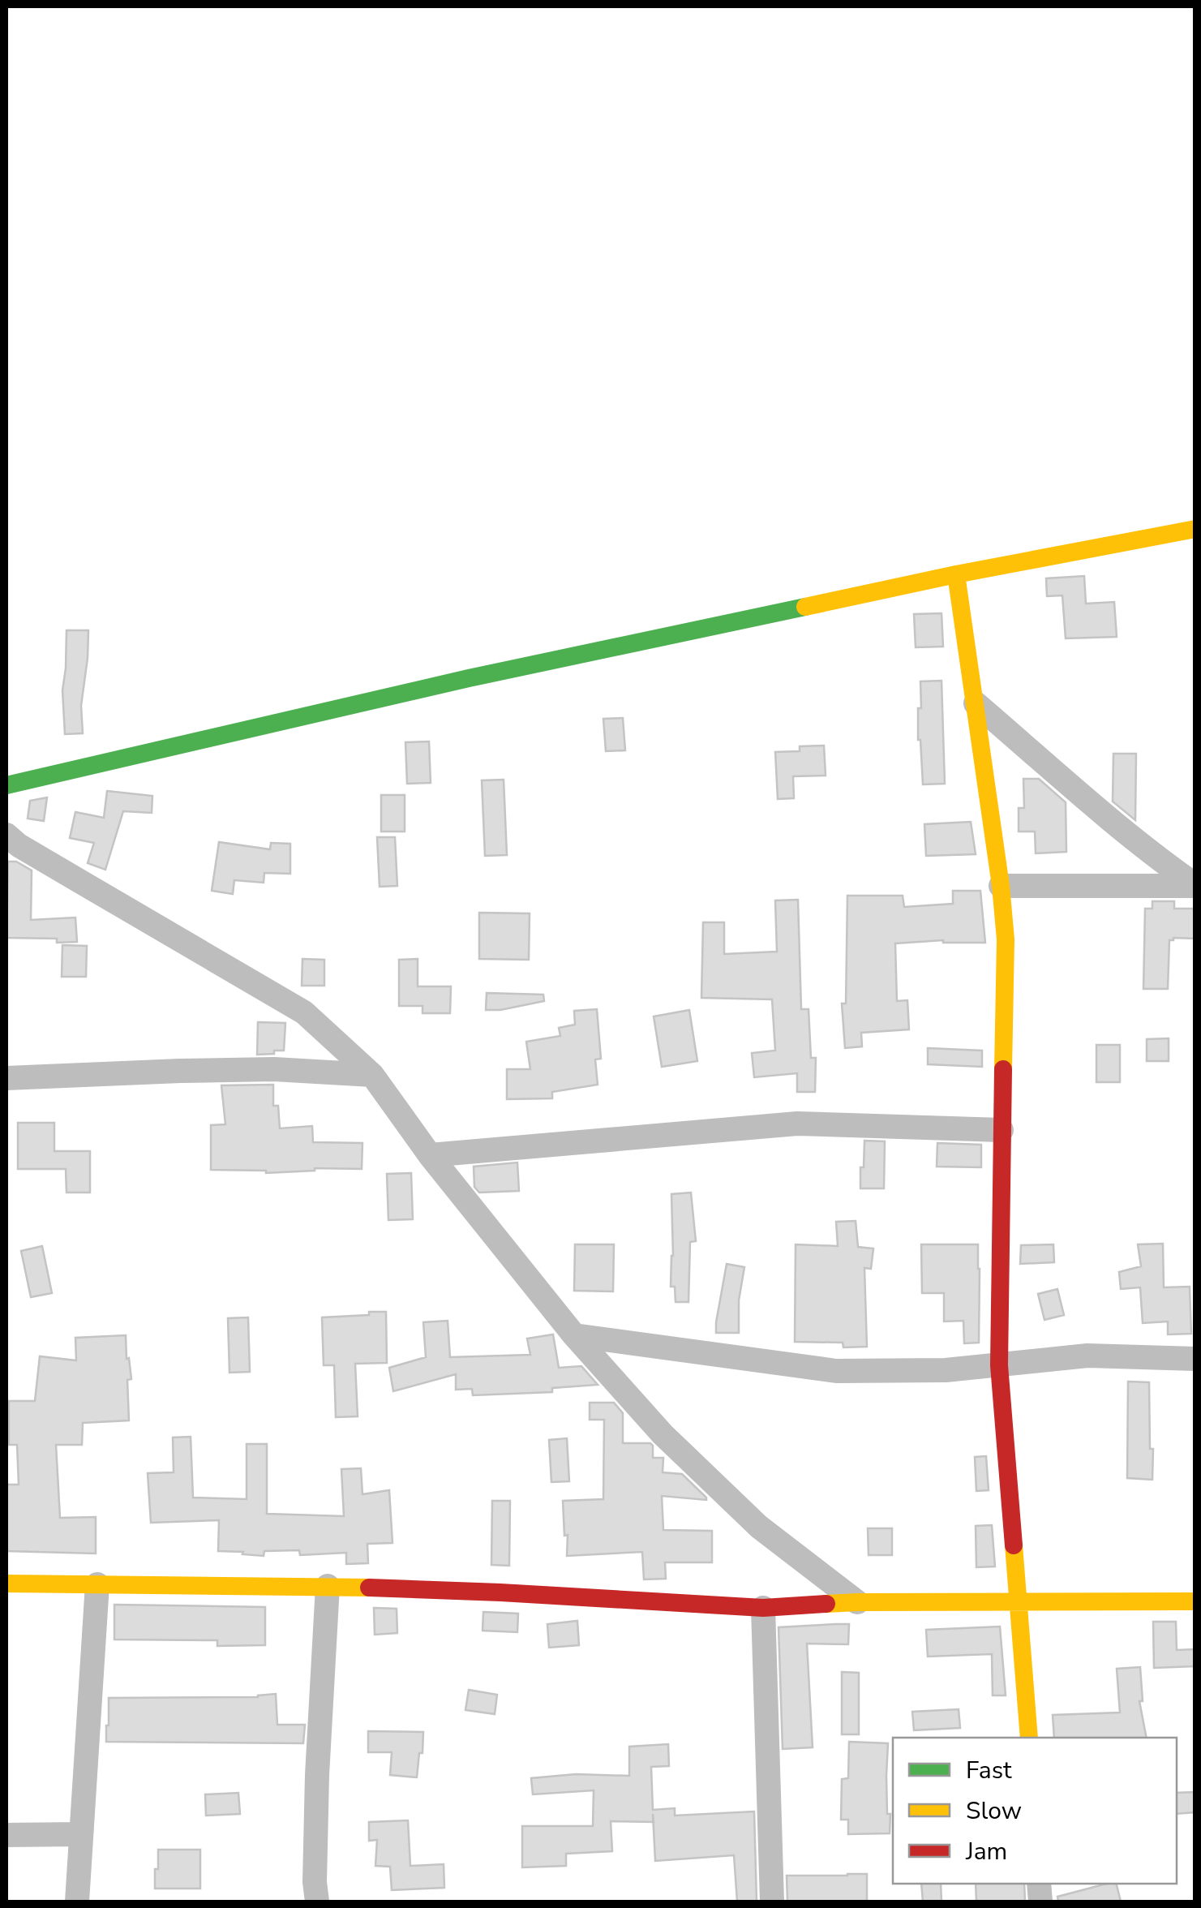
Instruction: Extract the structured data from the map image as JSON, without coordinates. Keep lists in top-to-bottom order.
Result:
{
  "legend": ["Fast", "Slow", "Jam"]
}
